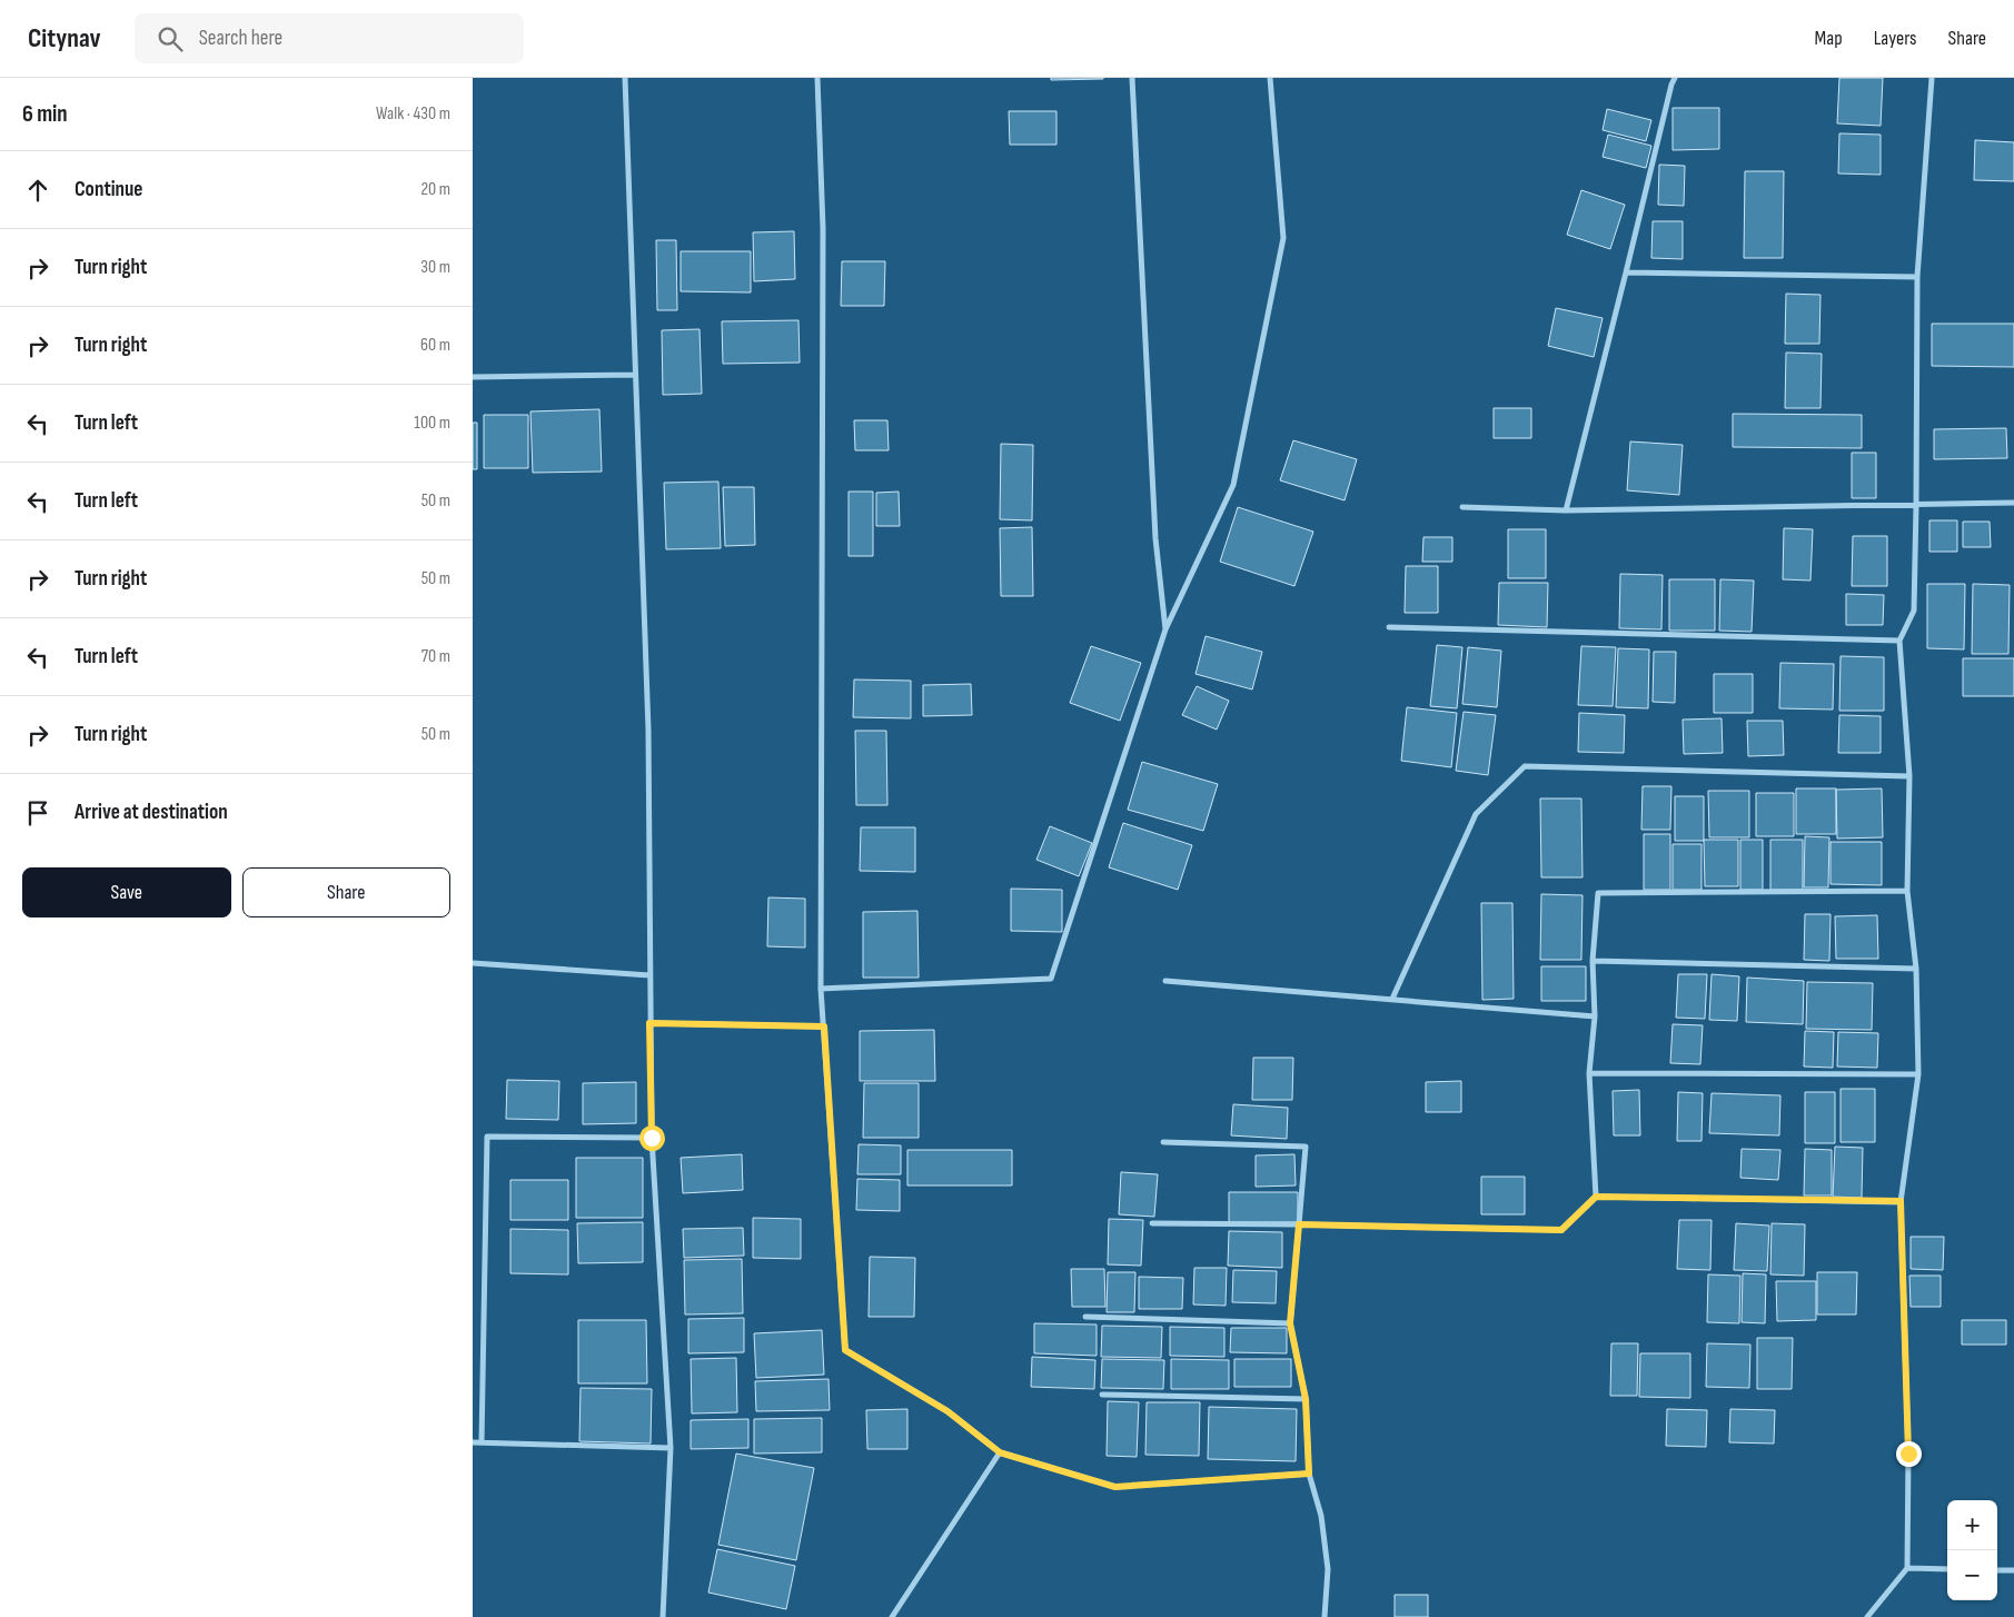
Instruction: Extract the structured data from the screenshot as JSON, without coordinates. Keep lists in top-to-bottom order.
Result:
{
  "page": {
    "header": "Citynav",
    "search": "Search here",
    "nav": ["Map", "Layers", "Share"],
    "heading": ["6 min", "Walk · 430 m"],
    "list": [
      ["Continue", "20 m"],
      ["Turn right", "30 m"],
      ["Turn right", "60 m"],
      ["Turn left", "100 m"],
      ["Turn left", "50 m"],
      ["Turn right", "50 m"],
      ["Turn left", "70 m"],
      ["Turn right", "50 m"],
      "Arrive at destination"
    ],
    "buttons": ["Save", "Share"],
    "map_buttons": ["+", "−"]
  }
}
